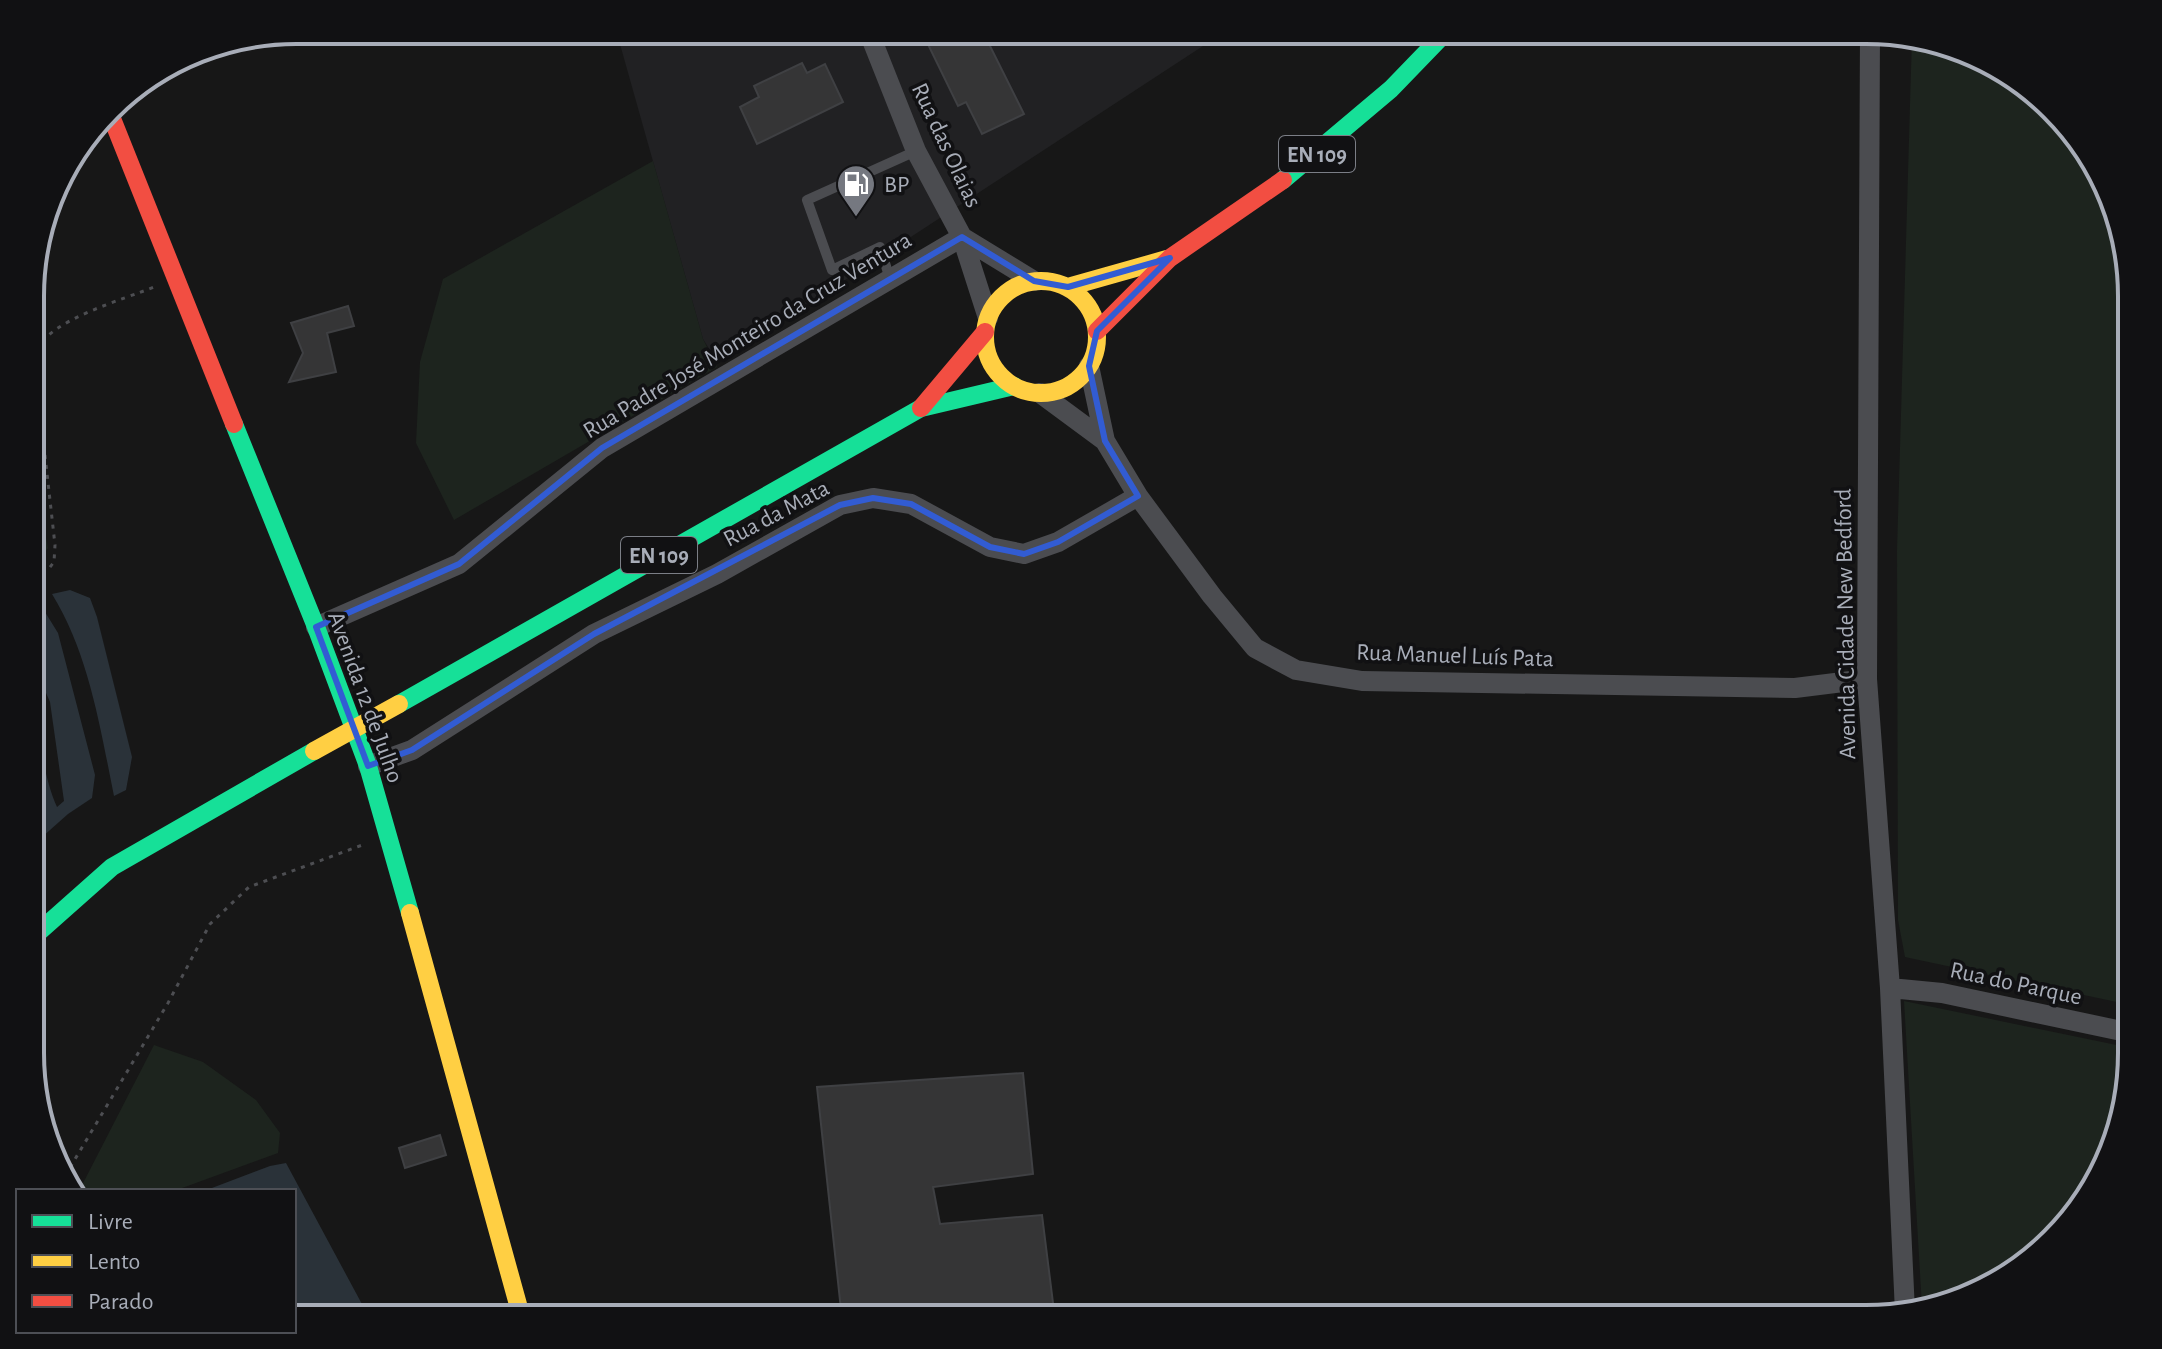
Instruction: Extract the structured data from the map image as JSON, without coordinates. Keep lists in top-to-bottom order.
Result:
{
  "streets": {
    "main road": ["EN 109", "Avenida 12 de Julho"],
    "street": [
      "Rua das Olaias",
      "Rua Padre José Monteiro da Cruz Ventura",
      "Rua da Mata",
      "Avenida Cidade New Bedford",
      "Rua Manuel Luís Pata",
      "Rua do Parque"
    ]
  },
  "crossings": [
    ["Rua das Olaias", "Rua Padre José Monteiro da Cruz Ventura"],
    ["Rua Padre José Monteiro da Cruz Ventura", "Avenida 12 de Julho"],
    ["Rua da Mata", "Rua Manuel Luís Pata"],
    ["Rua da Mata", "Avenida 12 de Julho"],
    ["Avenida Cidade New Bedford", "Rua Manuel Luís Pata"],
    ["Avenida Cidade New Bedford", "Rua do Parque"]
  ],
  "places": {
    "fuel station": ["BP"]
  },
  "legend": ["Livre", "Lento", "Parado"]
}
